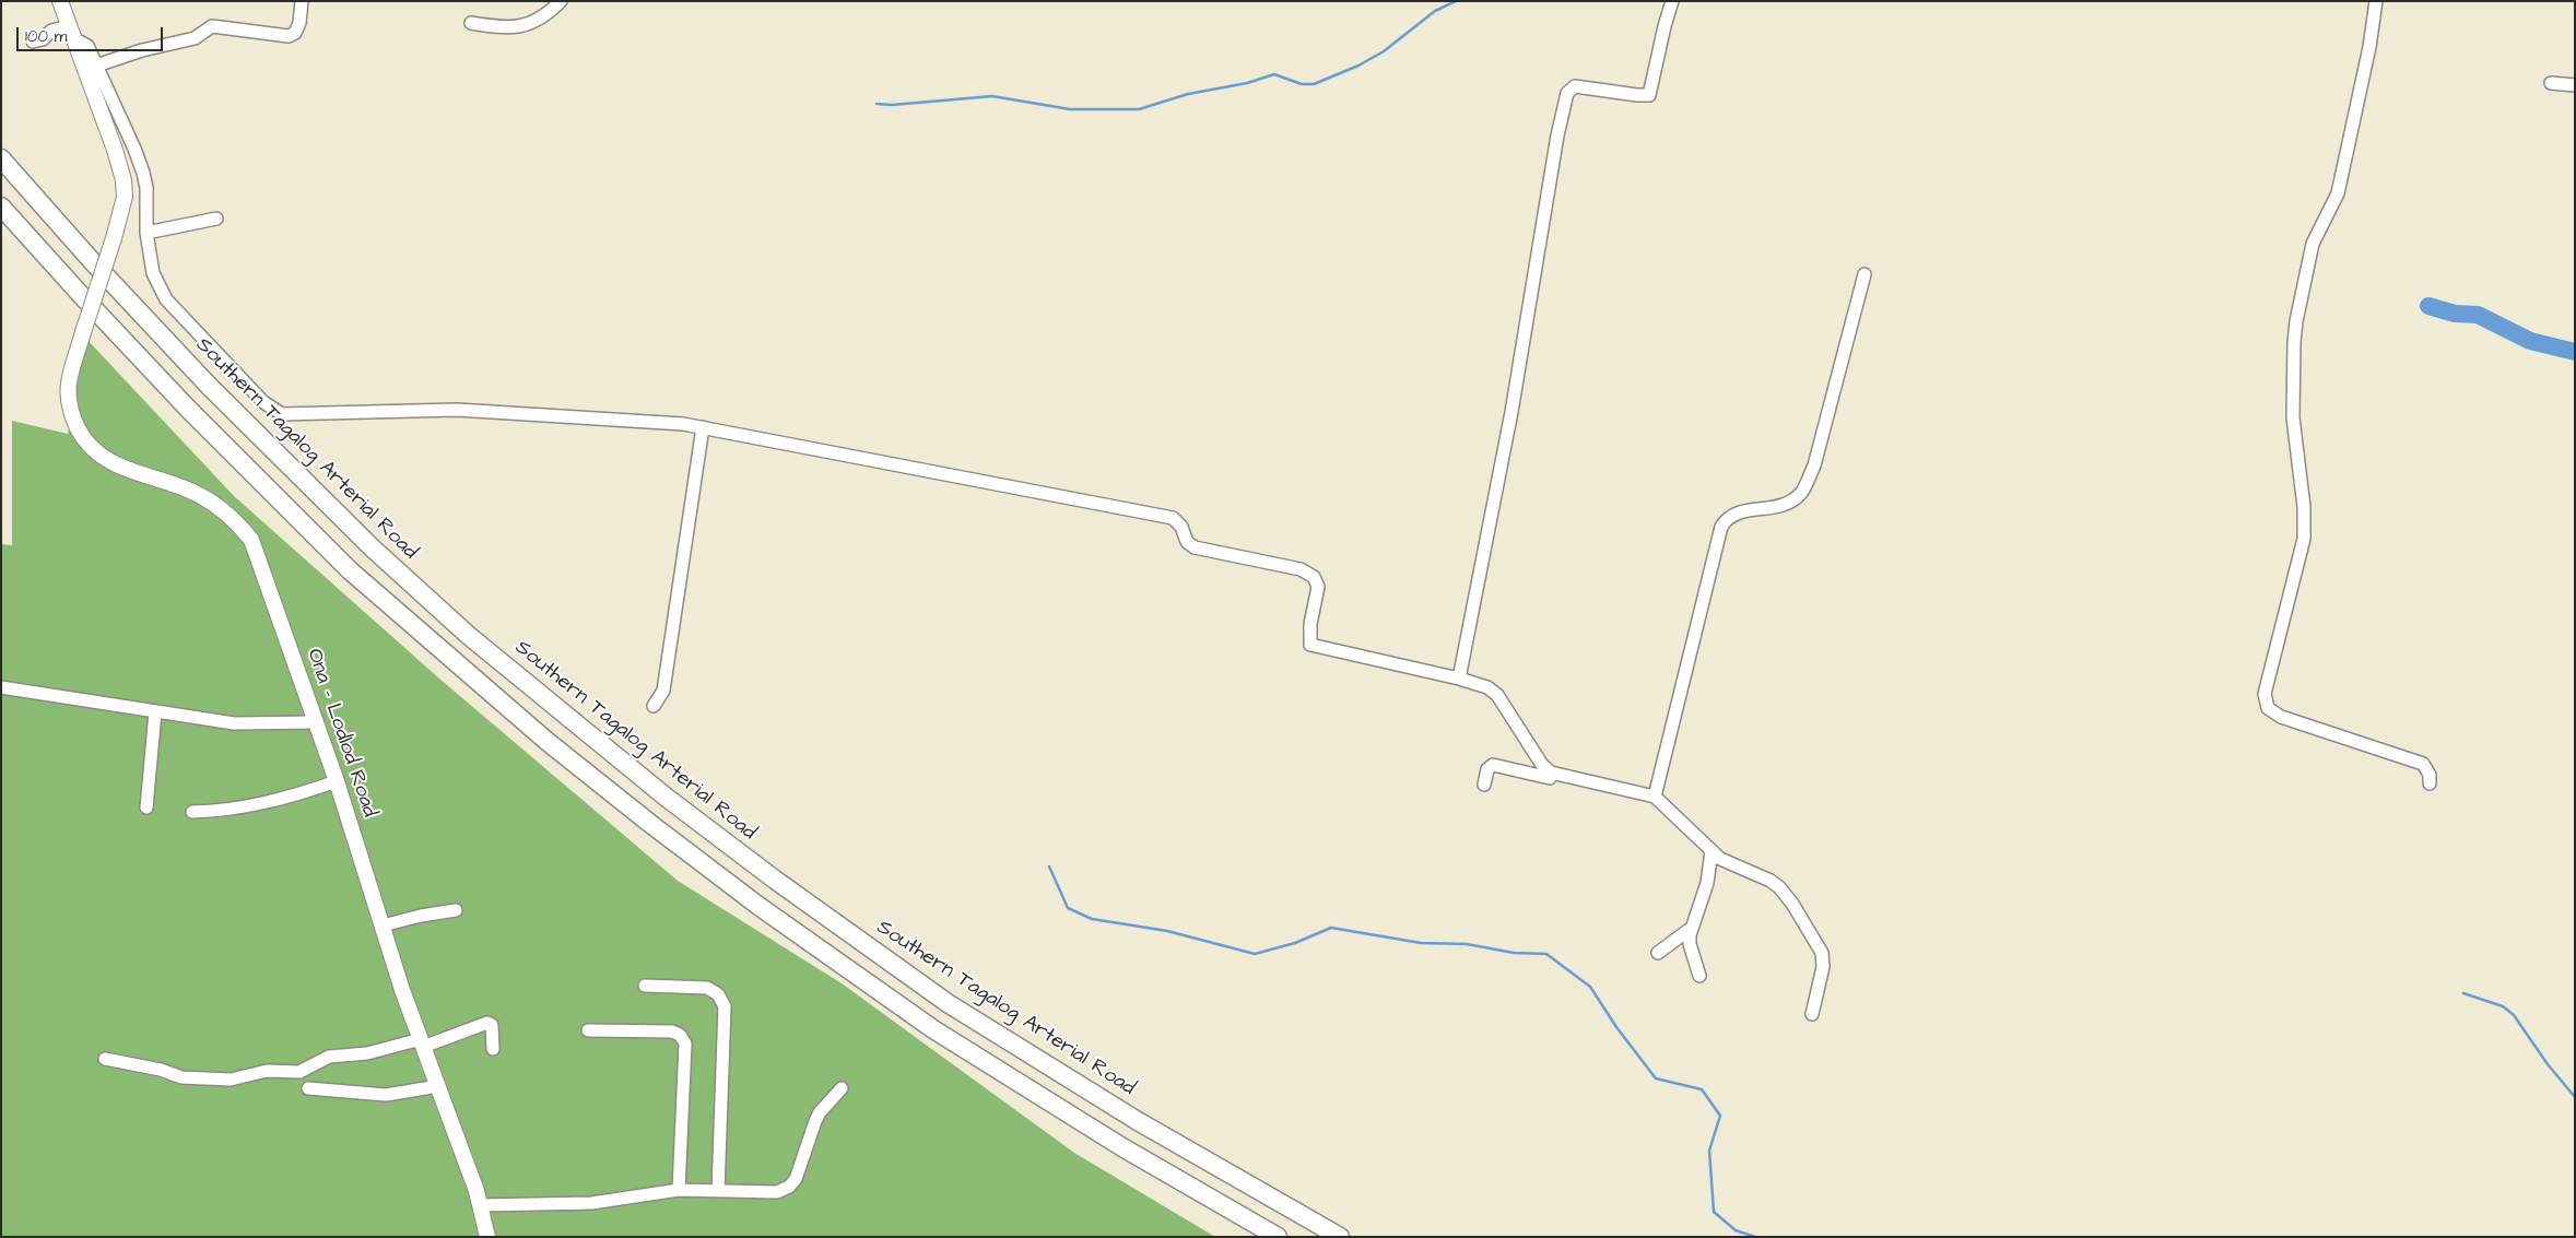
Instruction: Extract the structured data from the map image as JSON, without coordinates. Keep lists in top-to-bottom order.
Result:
{
  "streets": {
    "highway": ["Southern Tagalog Arterial Road"],
    "main road": ["Ona - Lodlod Road"]
  },
  "scale_bar": "100 m"
}
